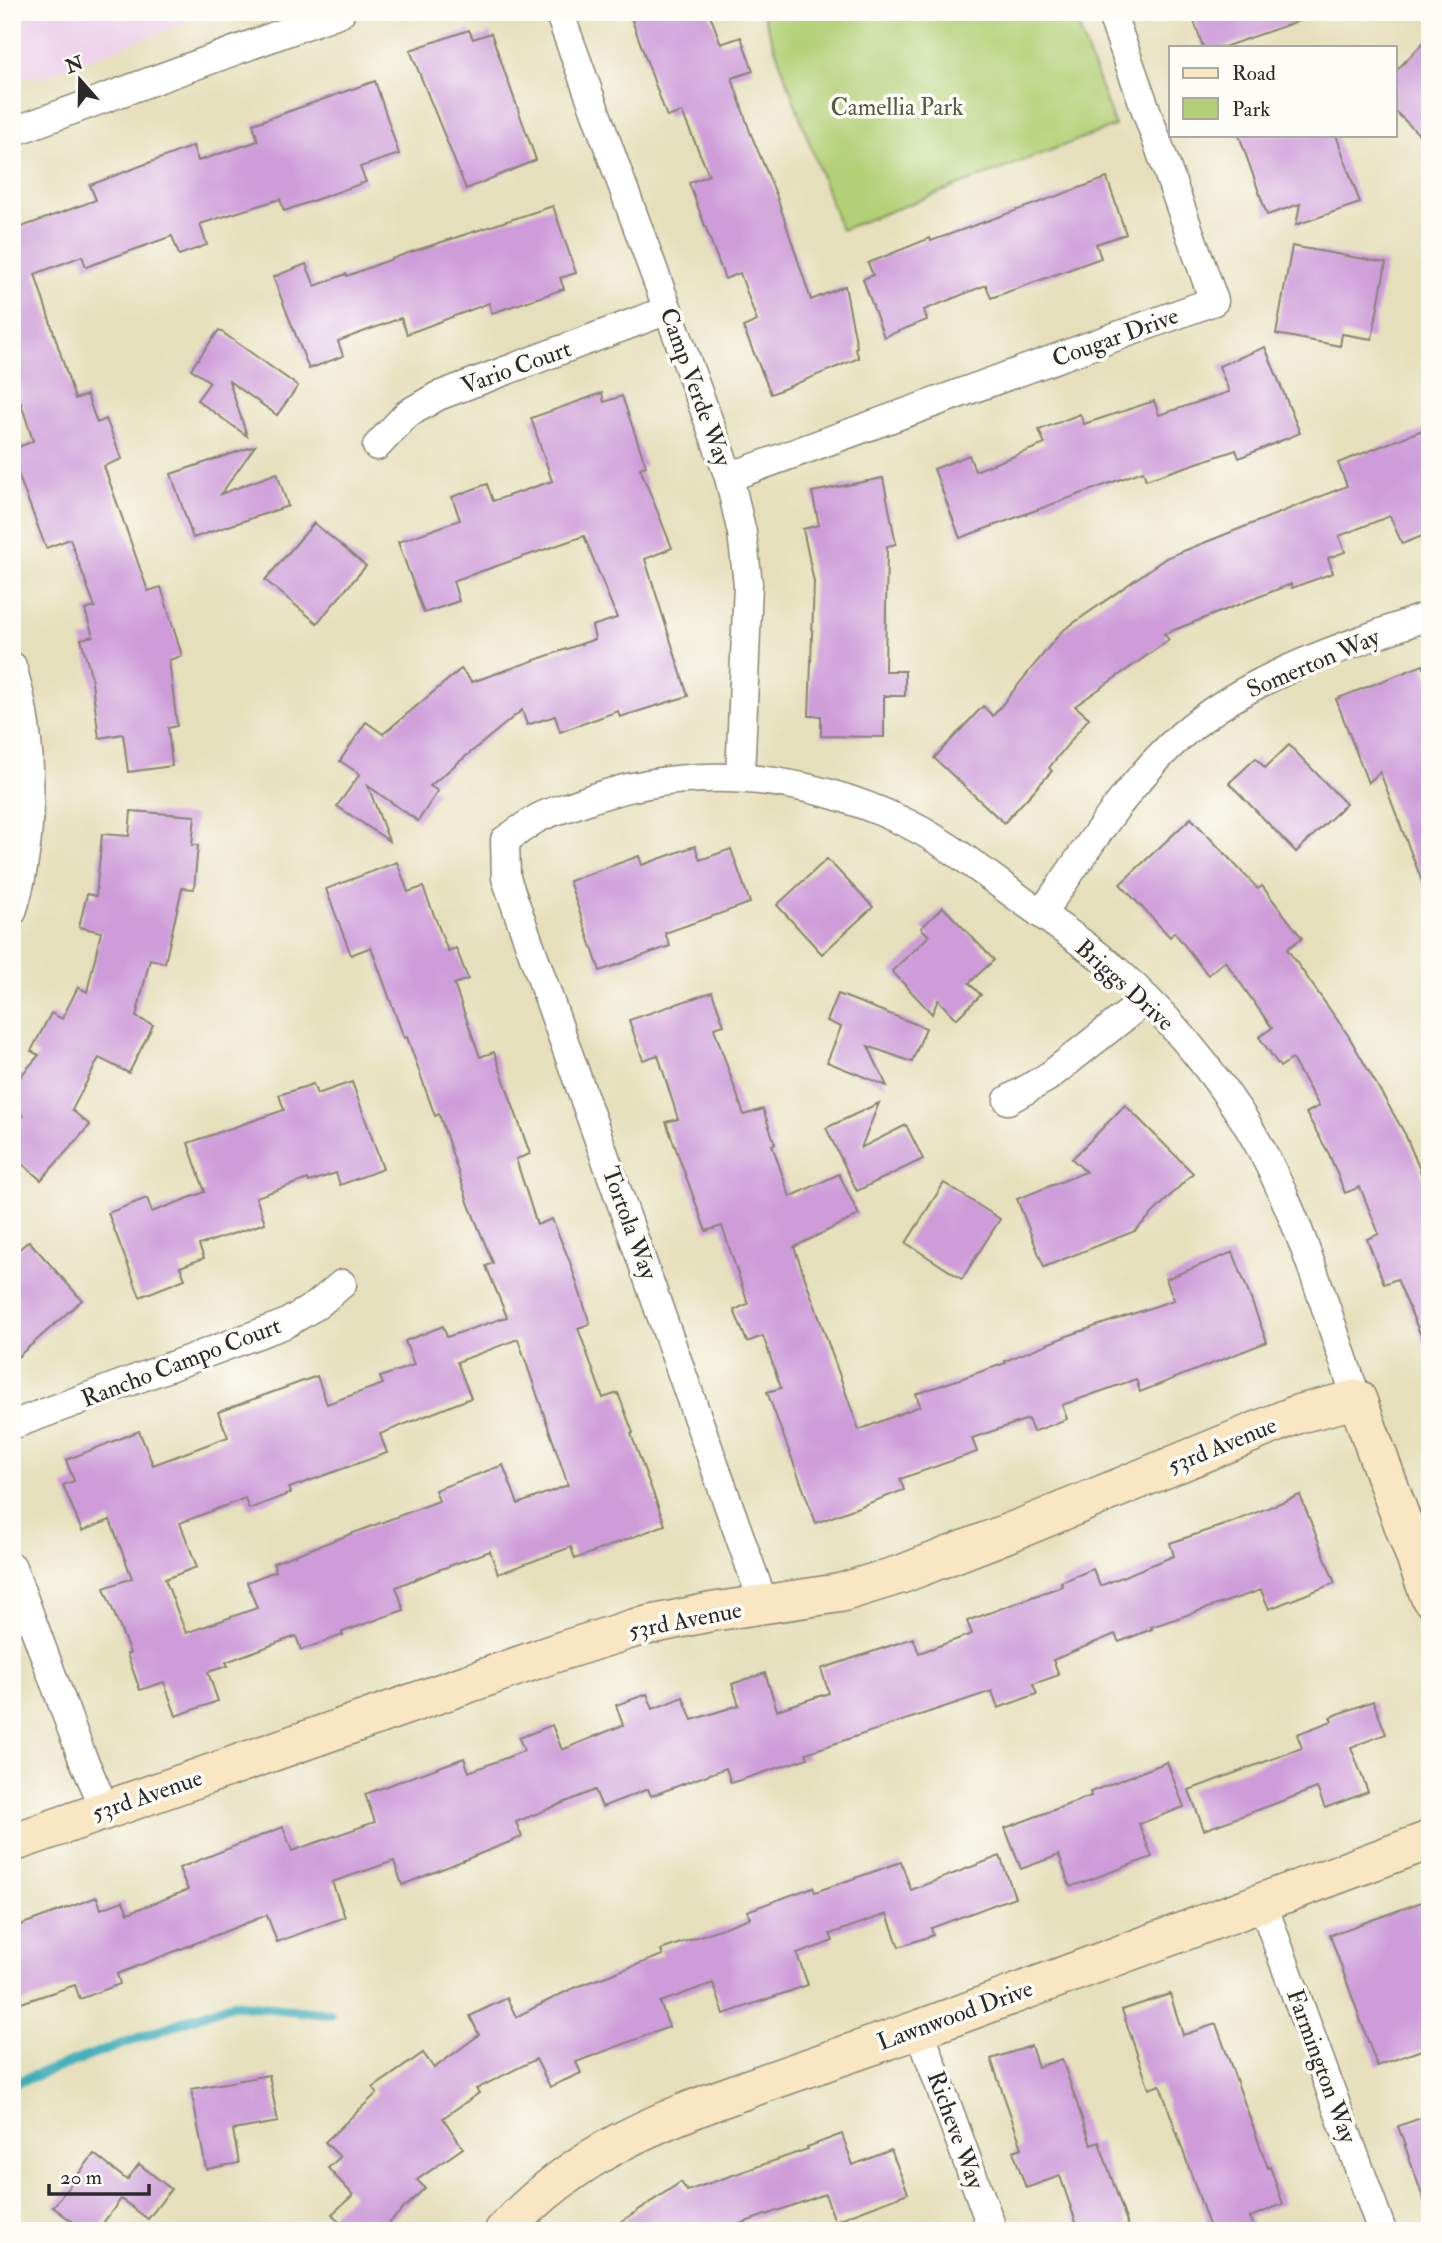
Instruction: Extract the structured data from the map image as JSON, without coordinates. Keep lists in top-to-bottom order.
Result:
{
  "streets": {
    "street": [
      "Cougar Drive",
      "Vario Court",
      "Camp Verde Way",
      "Somerton Way",
      "Briggs Drive",
      "Tortola Way",
      "Rancho Campo Court",
      "53rd Avenue",
      "Lawnwood Drive",
      "Farmington Way",
      "Richeve Way"
    ]
  },
  "crossings": [
    ["Cougar Drive", "Camp Verde Way"],
    ["Vario Court", "Camp Verde Way"],
    ["Camp Verde Way", "Briggs Drive"],
    ["Somerton Way", "Briggs Drive"],
    ["Briggs Drive", "Tortola Way"],
    ["Briggs Drive", "53rd Avenue"],
    ["Tortola Way", "53rd Avenue"],
    ["Lawnwood Drive", "Farmington Way"],
    ["Lawnwood Drive", "Richeve Way"]
  ],
  "parks": ["Camellia Park"],
  "legend": ["Road", "Park"],
  "scale_bar": "20 m",
  "north": "top"
}
